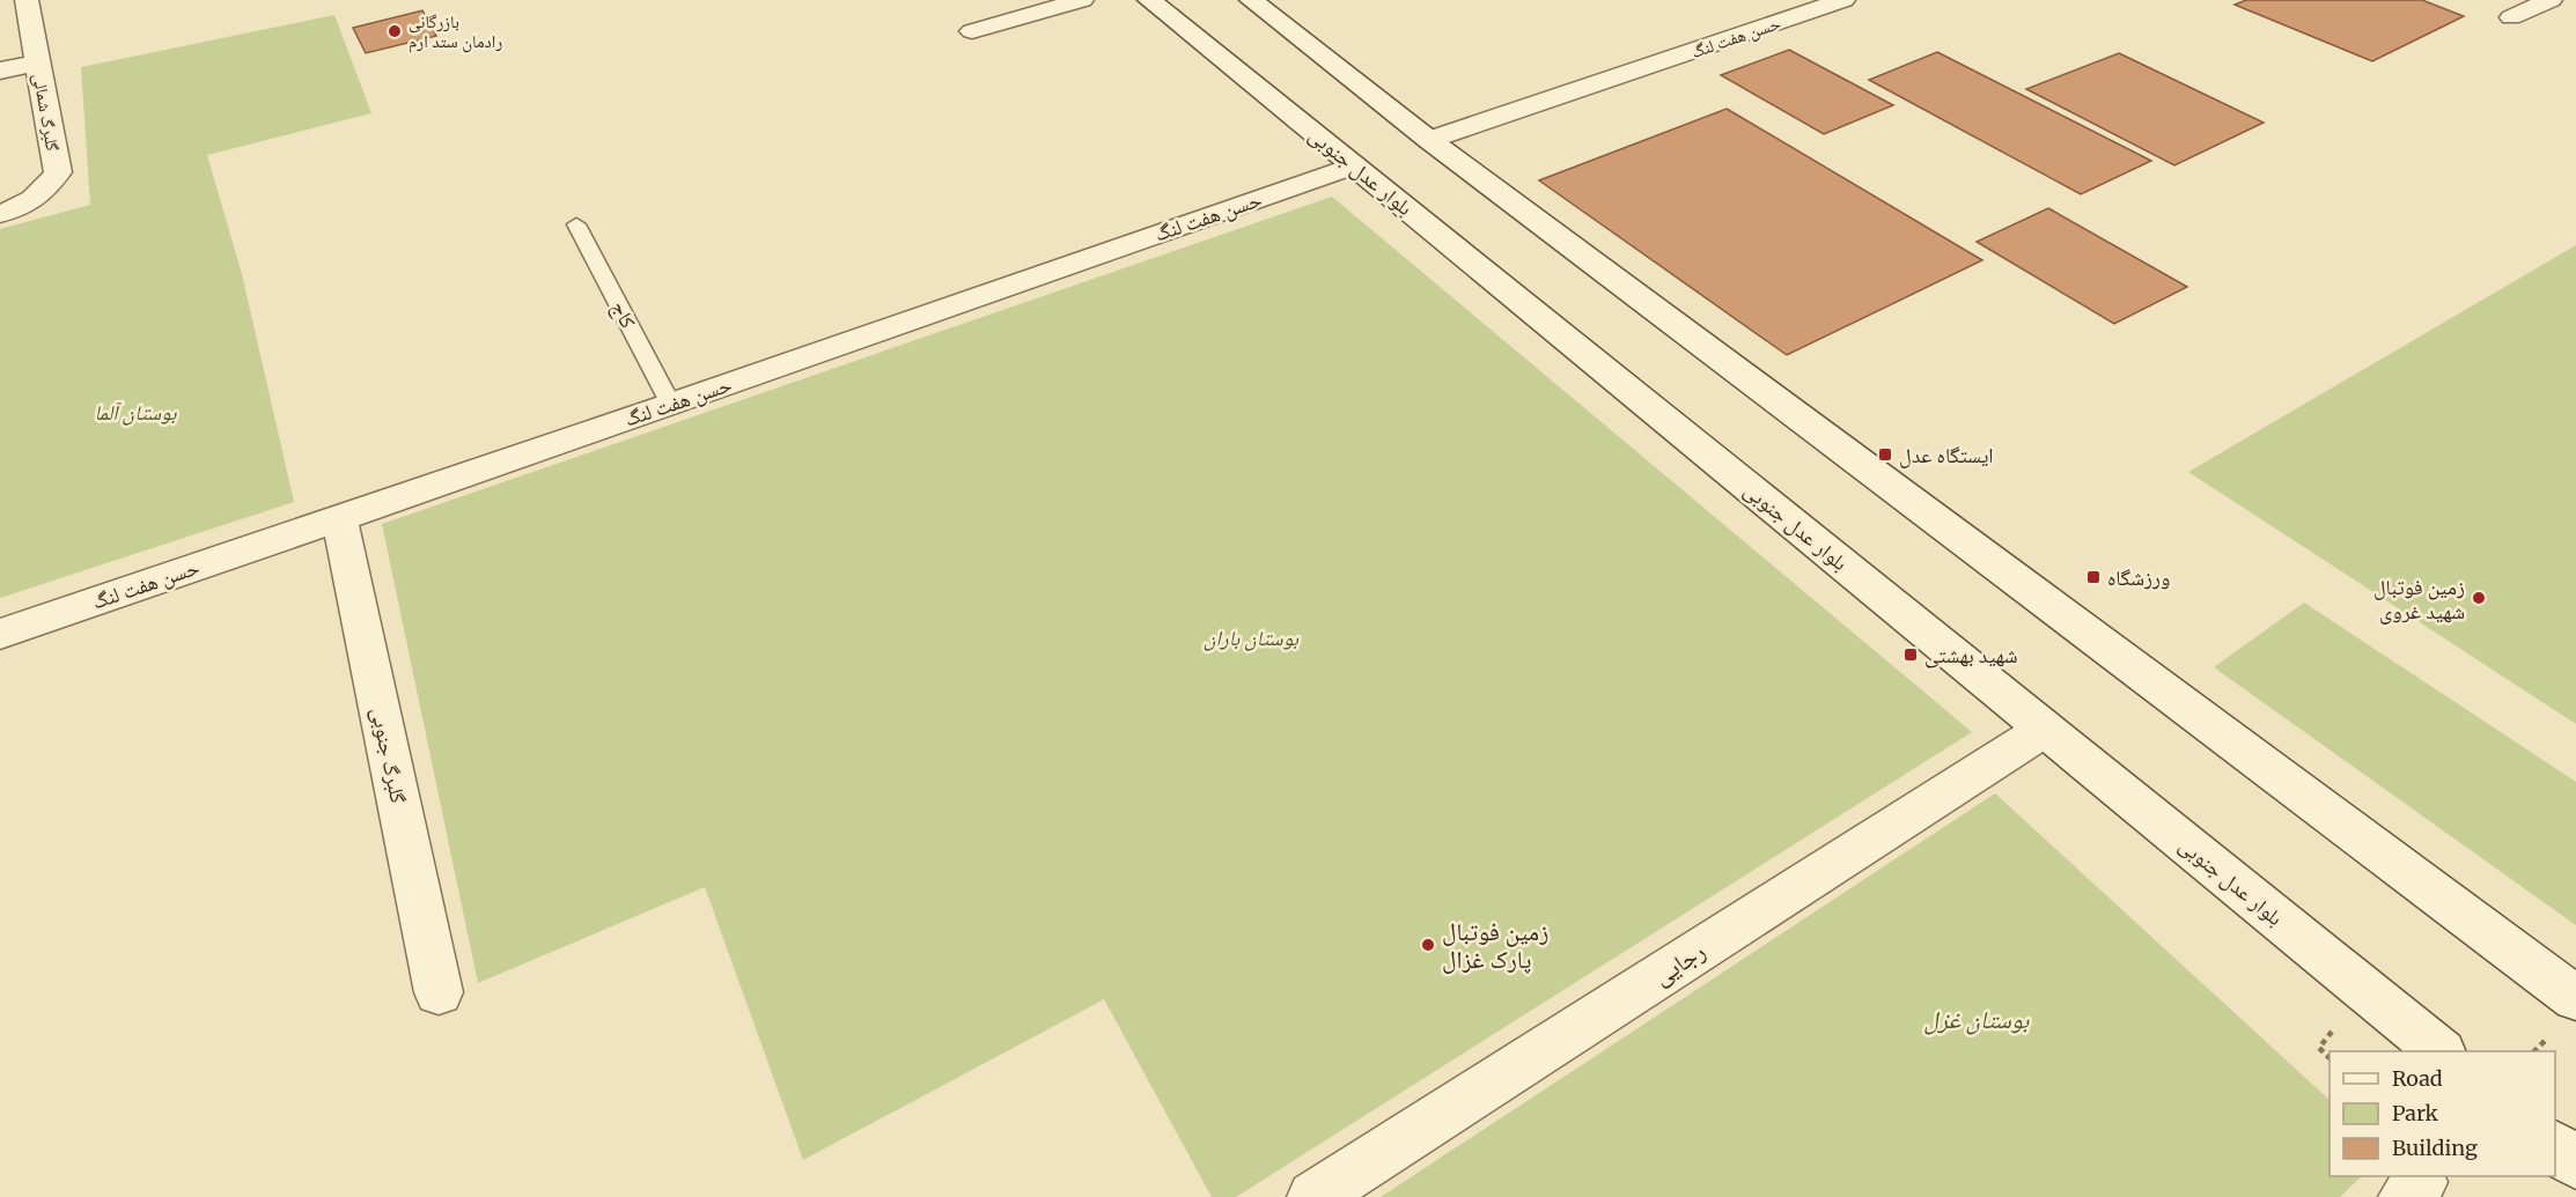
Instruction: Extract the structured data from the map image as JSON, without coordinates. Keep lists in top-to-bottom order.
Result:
{
  "streets": {
    "street": [
      "حسن هفت لنگ",
      "گلبرگ شمالی",
      "بلوار عدل جنوبی",
      "گلبرگ جنوبی",
      "رجایی"
    ],
    "lane": ["کاج"]
  },
  "crossings": [
    ["حسن هفت لنگ", "بلوار عدل جنوبی"],
    ["حسن هفت لنگ", "کاج"],
    ["حسن هفت لنگ", "گلبرگ جنوبی"],
    ["بلوار عدل جنوبی", "رجایی"]
  ],
  "parks": ["بوستان آلما", "بوستان باران", "بوستان غزل"],
  "places": {
    "other": ["بازرگانی رادمان ستد ارم", "زمین فوتبال شهید غروی", "زمین فوتبال پارک غزال"],
    "transit": ["ایستگاه عدل", "ورزشگاه", "شهید بهشتی"]
  },
  "legend": ["Road", "Park", "Building"]
}
